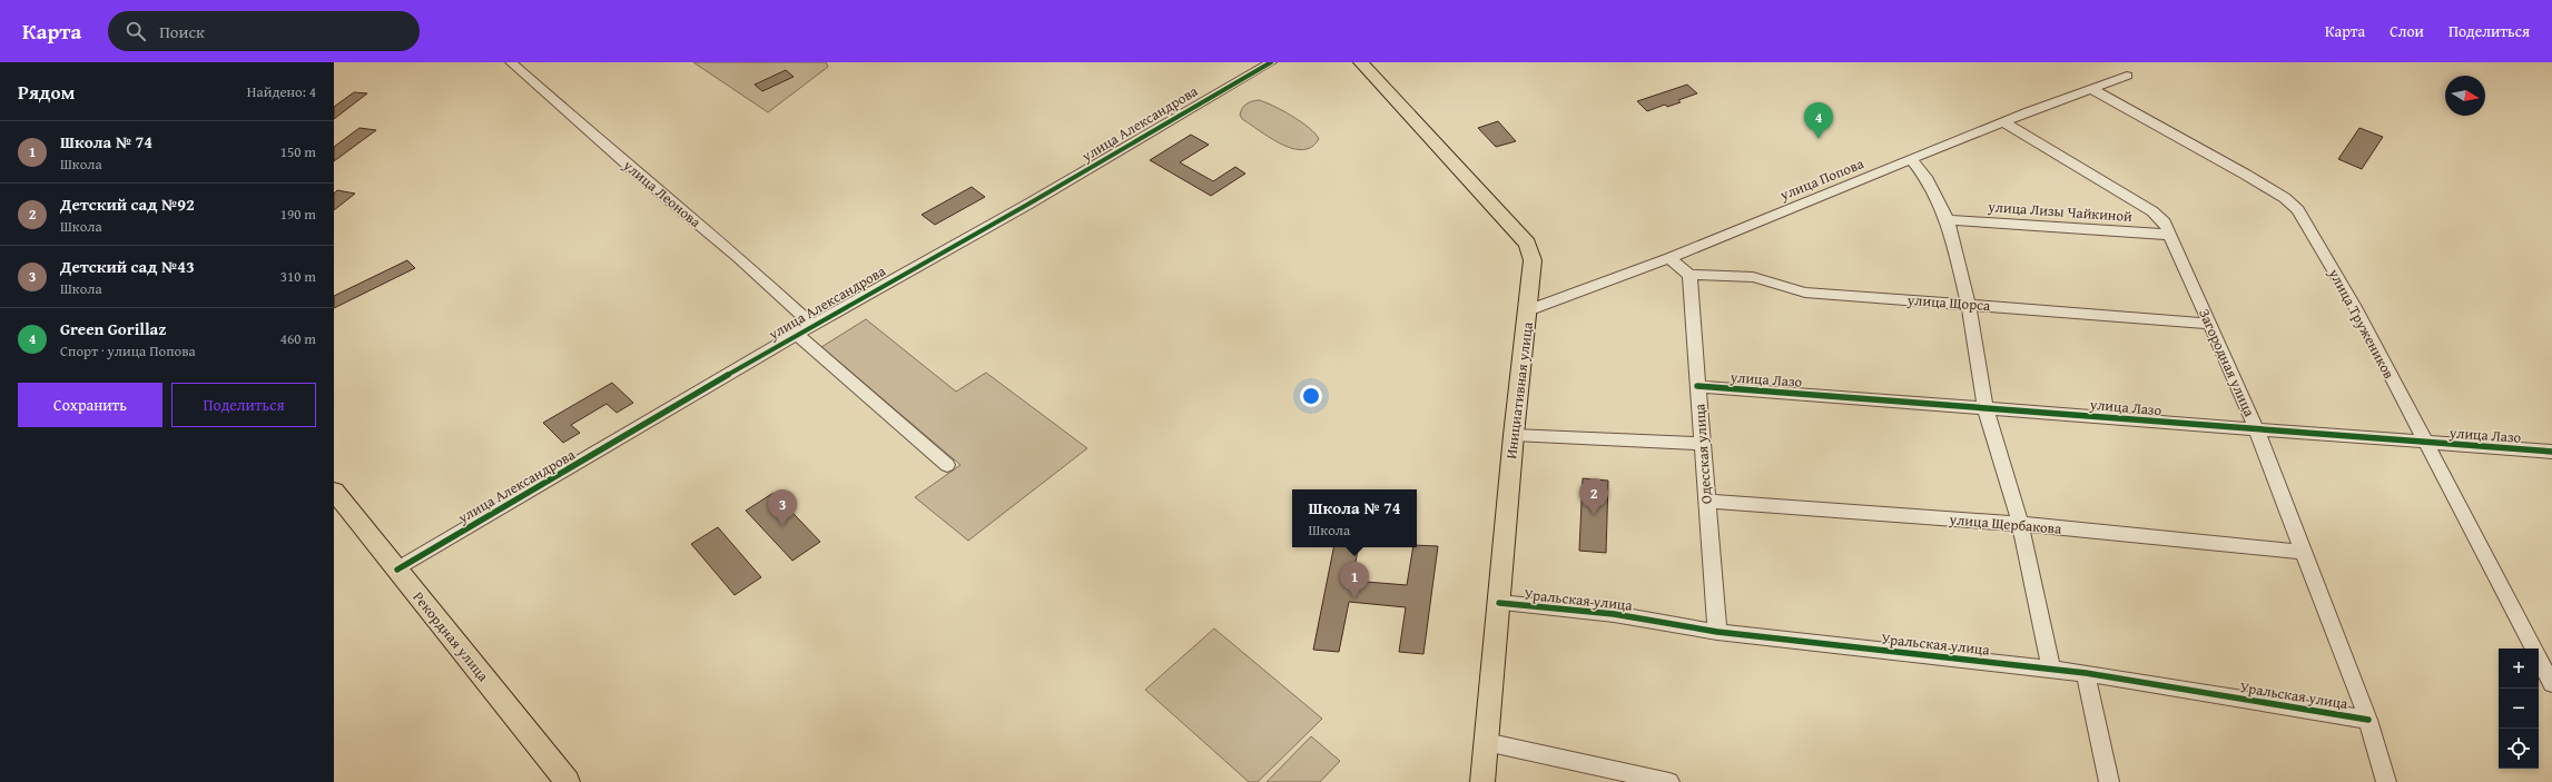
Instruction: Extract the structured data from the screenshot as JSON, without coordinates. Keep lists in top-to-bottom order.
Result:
{
  "streets": {
    "main road": ["Инициативная улица", "Рекордная улица"],
    "street": [
      "улица Александрова",
      "улица Попова",
      "улица Леонова",
      "улица Лизы Чайкиной",
      "улица Щорса",
      "улица Тружеников",
      "Загородная улица",
      "улица Лазо",
      "Одесская улица",
      "улица Щербакова",
      "Уральская улица"
    ]
  },
  "crossings": [
    ["улица Александрова", "улица Леонова"],
    ["улица Александрова", "Рекордная улица"],
    ["улица Попова", "улица Тружеников"],
    ["улица Попова", "Загородная улица"],
    ["улица Попова", "Инициативная улица"],
    ["улица Лизы Чайкиной", "Загородная улица"],
    ["улица Щорса", "Загородная улица"],
    ["улица Щорса", "Одесская улица"],
    ["улица Тружеников", "улица Лазо"],
    ["Загородная улица", "улица Лазо"],
    ["Загородная улица", "улица Щербакова"],
    ["Загородная улица", "Уральская улица"],
    ["улица Лазо", "Одесская улица"],
    ["Инициативная улица", "Уральская улица"],
    ["Одесская улица", "улица Щербакова"],
    ["Одесская улица", "Уральская улица"]
  ],
  "north": "right",
  "page": {
    "header": "Карта",
    "search": "Поиск",
    "nav": ["Карта", "Слои", "Поделиться"],
    "heading": ["Рядом", "Найдено: 4"],
    "pins": [
      "4",
      "2",
      "3",
      "1"
    ],
    "list": [
      {
        "mark": "1",
        "name": "Школа № 74",
        "note": "Школа",
        "value": "150 m"
      },
      {
        "mark": "2",
        "name": "Детский сад №92",
        "note": "Школа",
        "value": "190 m"
      },
      {
        "mark": "3",
        "name": "Детский сад №43",
        "note": "Школа",
        "value": "310 m"
      },
      {
        "mark": "4",
        "name": "Green Gorillaz",
        "note": "Спорт · улица Попова",
        "value": "460 m"
      }
    ],
    "buttons": ["Сохранить", "Поделиться"],
    "popup": ["Школа № 74", "Школа"],
    "map_buttons": ["+", "−"]
  }
}
